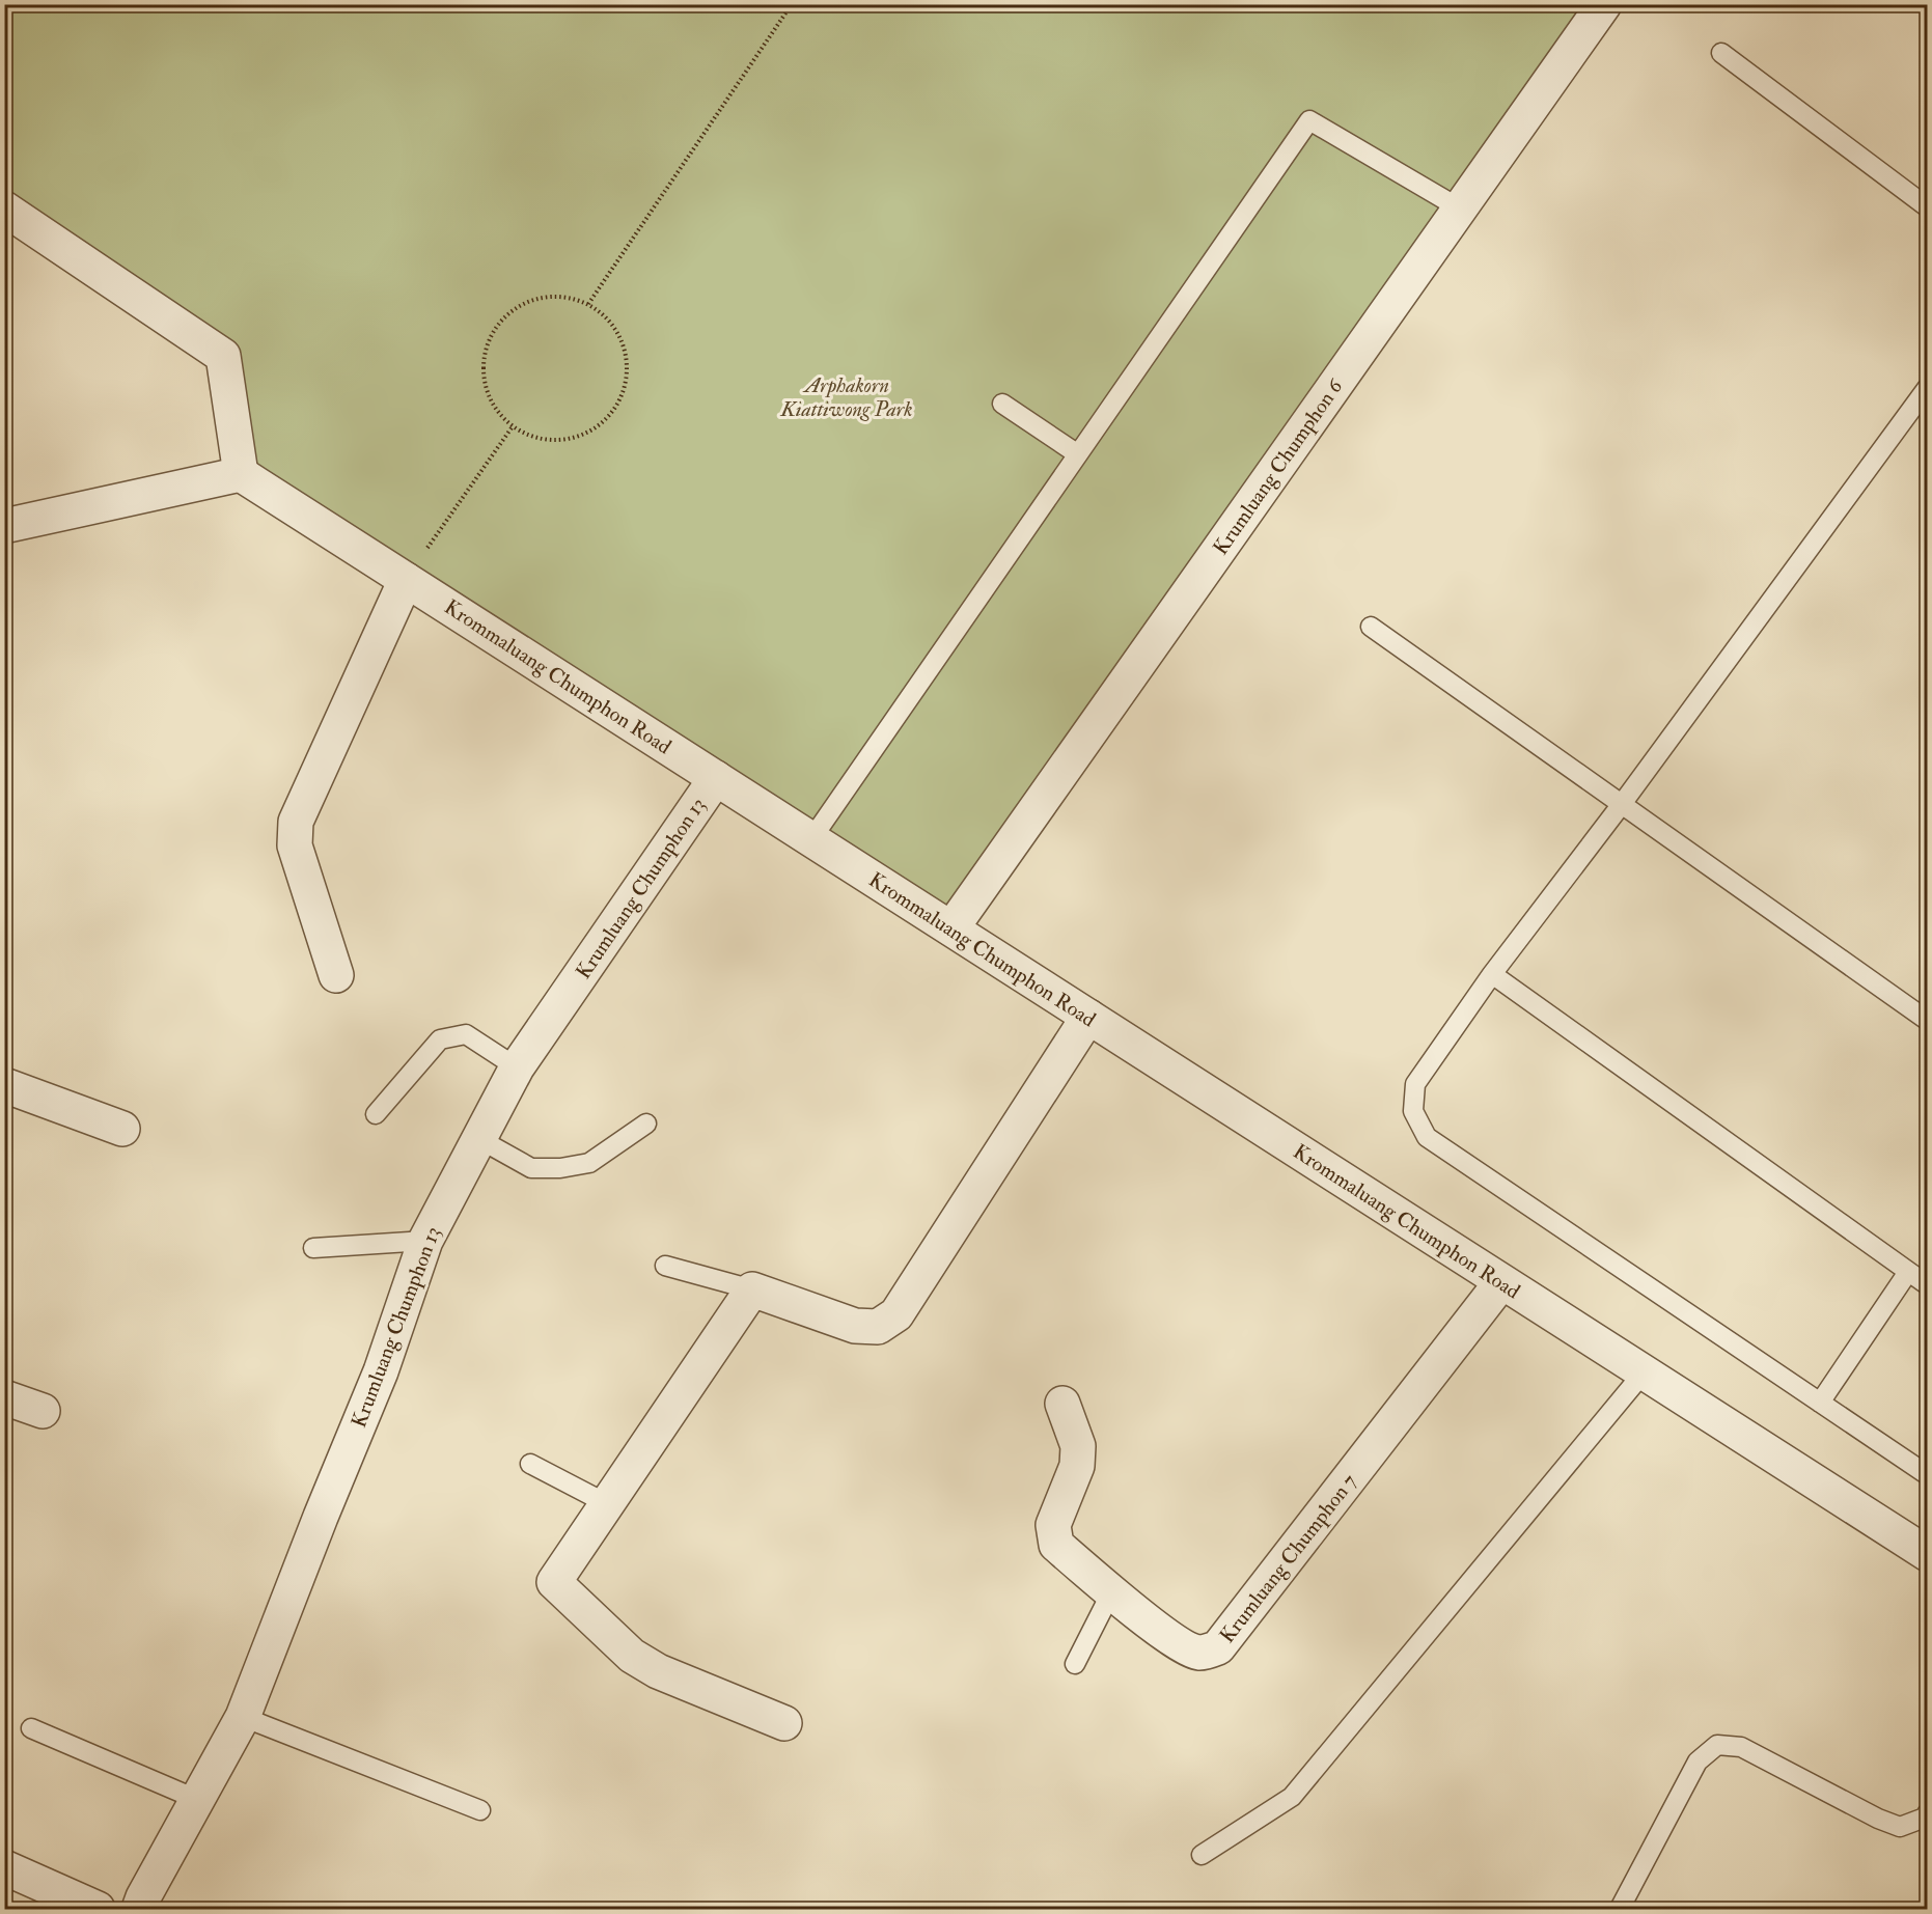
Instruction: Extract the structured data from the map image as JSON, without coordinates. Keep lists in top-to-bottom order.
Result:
{
  "streets": {
    "street": [
      "Krumluang Chumphon 6",
      "Krommaluang Chumphon Road",
      "Krumluang Chumphon 13",
      "Krumluang Chumphon 7"
    ]
  },
  "crossings": [
    ["Krumluang Chumphon 6", "Krommaluang Chumphon Road"],
    ["Krommaluang Chumphon Road", "Krumluang Chumphon 13"],
    ["Krommaluang Chumphon Road", "Krumluang Chumphon 7"]
  ],
  "parks": ["Arphakorn Kiattiwong Park"]
}
